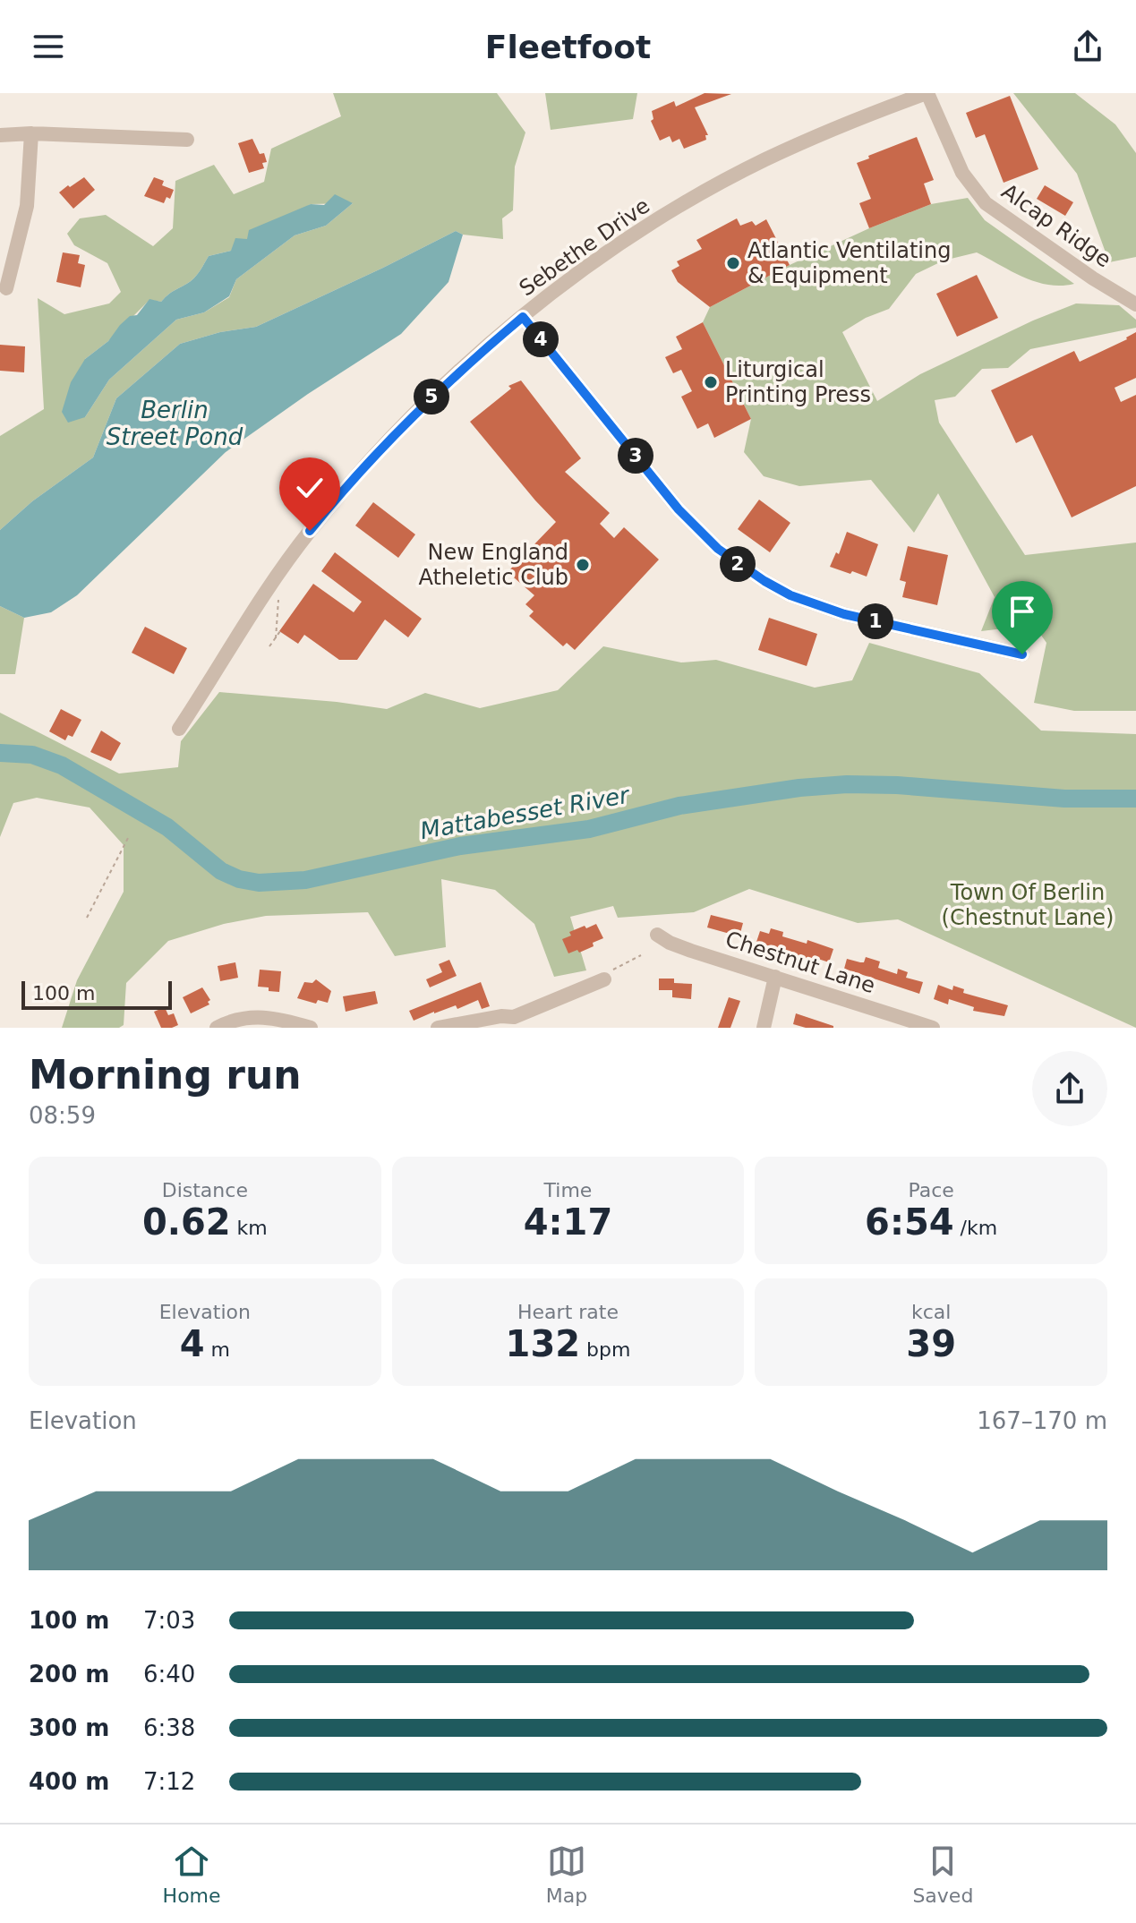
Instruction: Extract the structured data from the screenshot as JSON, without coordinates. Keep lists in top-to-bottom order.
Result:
{
  "streets": {
    "street": ["Alcap Ridge", "Sebethe Drive", "Chestnut Lane"]
  },
  "crossings": [
    ["Alcap Ridge", "Sebethe Drive"]
  ],
  "water": ["Berlin Street Pond", "Mattabesset River"],
  "parks": ["Town Of Berlin (Chestnut Lane)"],
  "places": ["Atlantic Ventilating & Equipment", "Liturgical Printing Press", "New England Atheletic Club"],
  "scale_bar": "100 m",
  "page": {
    "header": "Fleetfoot",
    "pins": [
      "4",
      "5",
      "3",
      "2",
      "1"
    ],
    "scale": "100 m",
    "heading": ["Morning run", "08:59"],
    "stats": [
      ["Distance", "0.62 km"],
      ["Time", "4:17"],
      ["Pace", "6:54 /km"],
      ["Elevation", "4 m"],
      ["Heart rate", "132 bpm"],
      ["kcal", "39"]
    ],
    "chart": ["Elevation", "167–170 m"],
    "list": [
      {
        "name": "100 m",
        "note": "7:03"
      },
      {
        "name": "200 m",
        "note": "6:40"
      },
      {
        "name": "300 m",
        "note": "6:38"
      },
      {
        "name": "400 m",
        "note": "7:12"
      }
    ],
    "tabs": ["Home", "Map", "Saved"]
  }
}
